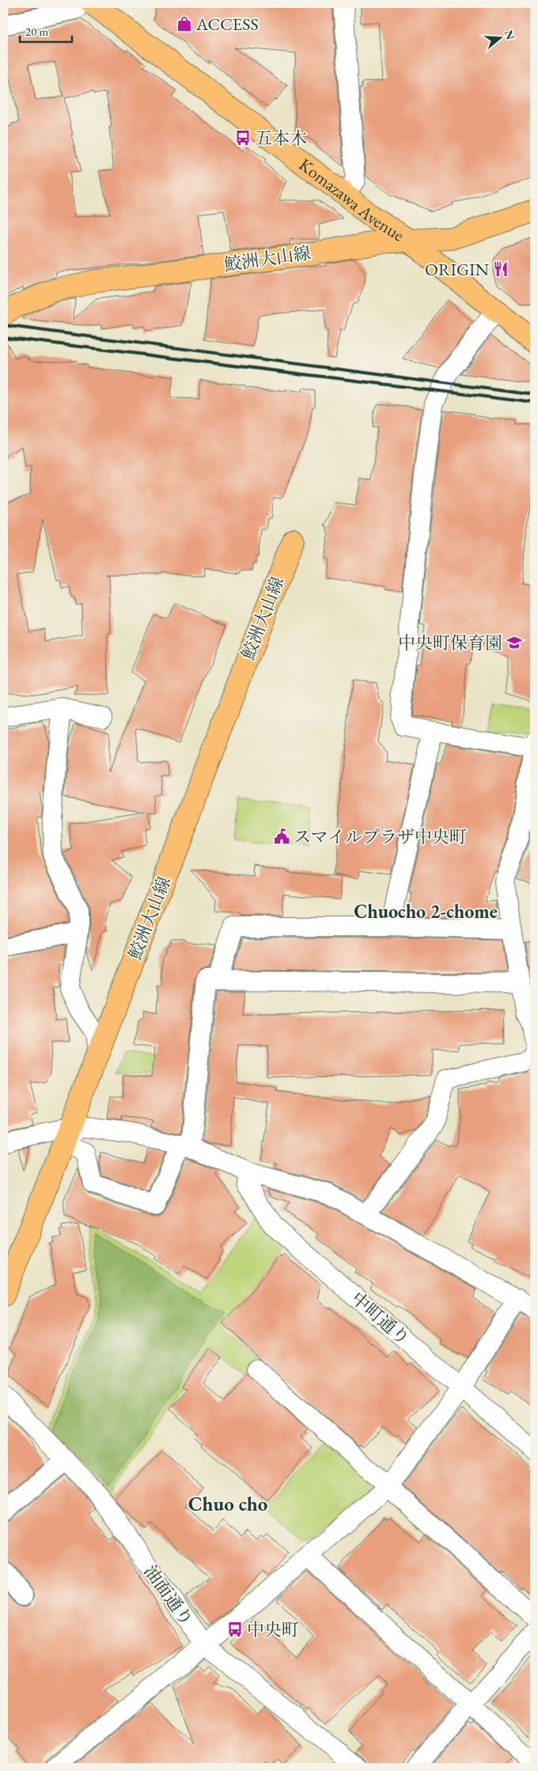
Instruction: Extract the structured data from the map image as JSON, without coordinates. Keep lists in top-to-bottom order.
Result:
{
  "streets": {
    "main road": ["Komazawa Avenue", "鮫洲大山線"],
    "street": ["中町通り", "油面通り"]
  },
  "crossings": [
    ["Komazawa Avenue", "鮫洲大山線"]
  ],
  "districts": ["Chuocho 2-chome", "Chuo cho"],
  "places": {
    "shop": ["ACCESS"],
    "bus stop": ["五本木", "中央町"],
    "restaurant": ["ORIGIN"],
    "school or university": ["中央町保育園"],
    "public building": ["スマイルプラザ中央町"]
  },
  "scale_bar": "20 m",
  "north": "right"
}
